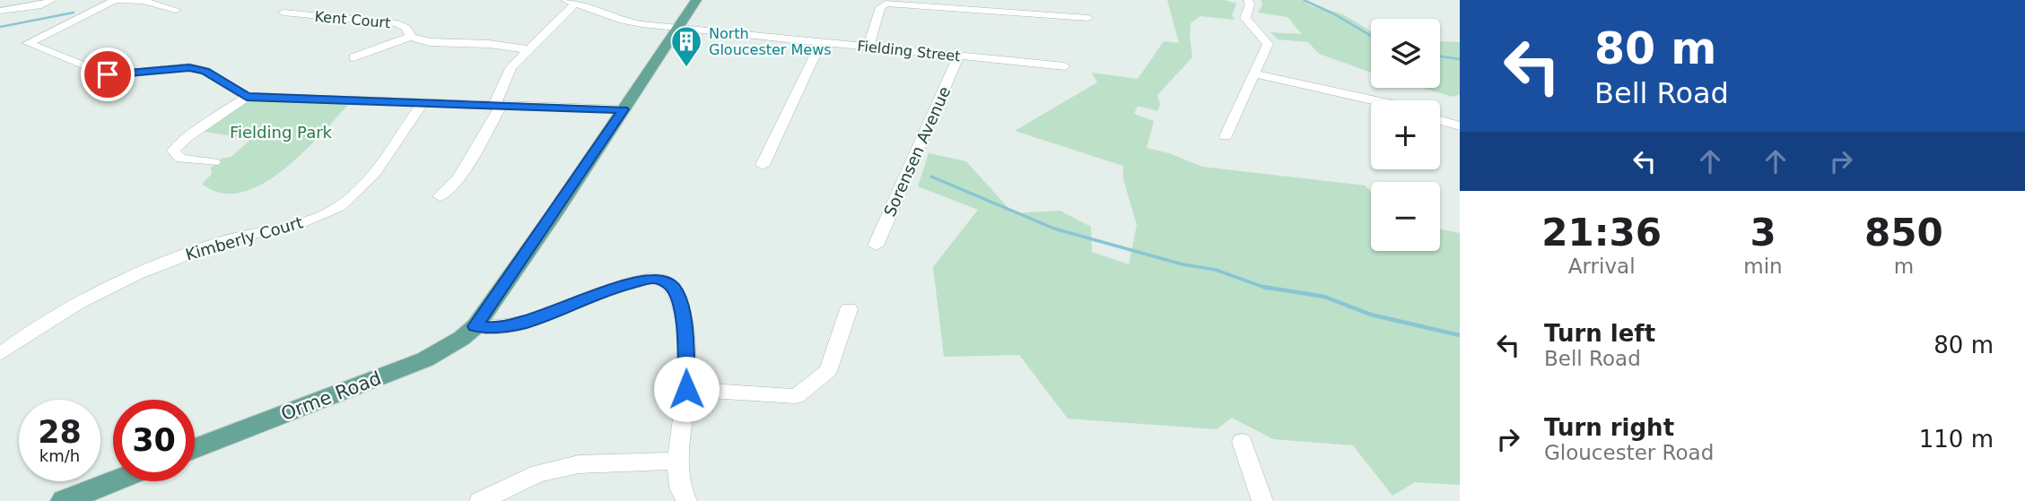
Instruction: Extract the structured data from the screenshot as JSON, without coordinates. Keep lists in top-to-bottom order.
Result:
{
  "streets": {
    "main road": ["Orme Road"],
    "street": [
      "Kent Court",
      "Fielding Street",
      "Sorensen Avenue",
      "Kimberly Court"
    ]
  },
  "crossings": [
    ["Fielding Street", "Sorensen Avenue"],
    ["Fielding Street", "Orme Road"]
  ],
  "parks": ["Fielding Park"],
  "places": {
    "building": ["North Gloucester Mews"]
  },
  "page": {
    "turn": ["80 m", "Bell Road"],
    "map_buttons": ["+", "−"],
    "eta": [
      "21:36",
      "Arrival",
      "3",
      "min",
      "850",
      "m"
    ],
    "list": [
      {
        "name": "Turn left",
        "note": "Bell Road",
        "value": "80 m"
      },
      {
        "name": "Turn right",
        "note": "Gloucester Road",
        "value": "110 m"
      }
    ],
    "speed": "28 km/h",
    "limit": "30"
  }
}
